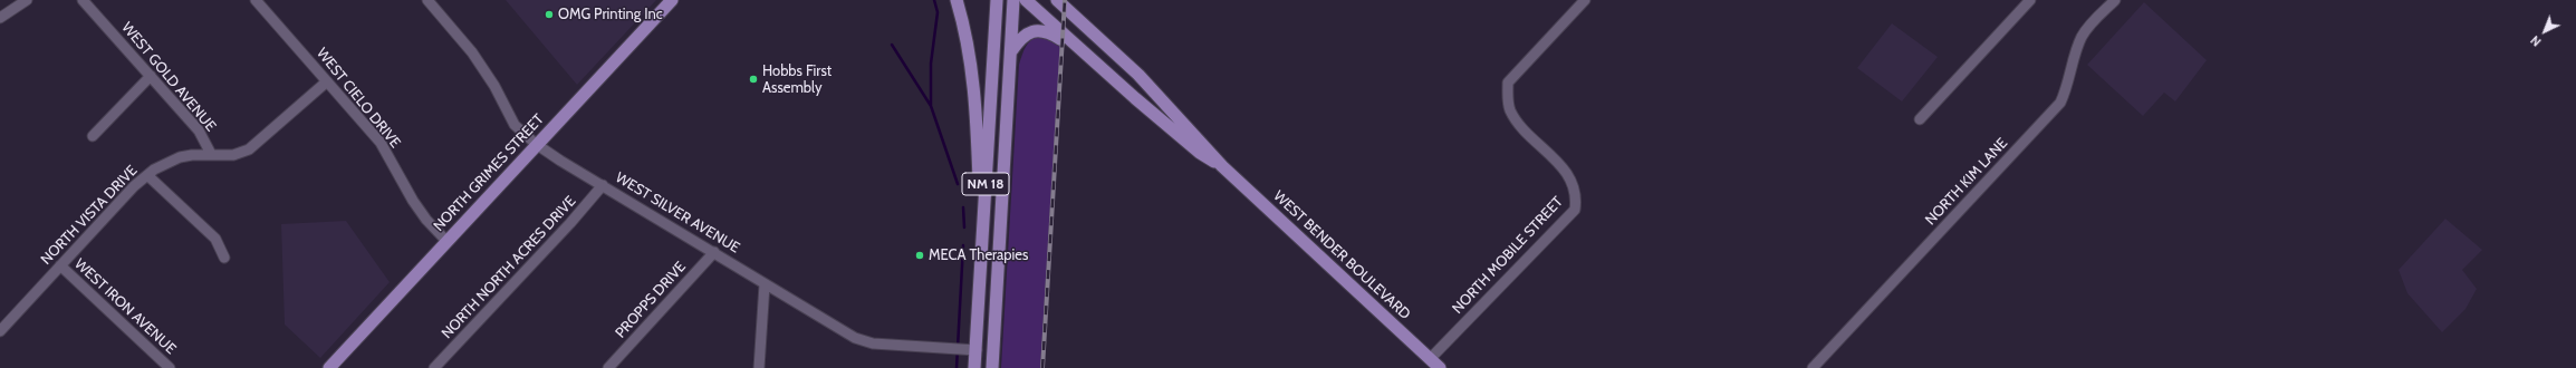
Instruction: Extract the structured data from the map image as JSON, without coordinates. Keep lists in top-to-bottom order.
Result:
{
  "streets": {
    "main road": ["NORTH GRIMES STREET", "NM 18", "WEST BENDER BOULEVARD"],
    "street": [
      "WEST GOLD AVENUE",
      "WEST CIELO DRIVE",
      "NORTH KIM LANE",
      "WEST SILVER AVENUE",
      "NORTH VISTA DRIVE",
      "NORTH MOBILE STREET",
      "NORTH NORTH ACRES DRIVE",
      "PROPPS DRIVE",
      "WEST IRON AVENUE"
    ]
  },
  "crossings": [
    ["WEST GOLD AVENUE", "NORTH VISTA DRIVE"],
    ["WEST CIELO DRIVE", "NORTH GRIMES STREET"],
    ["WEST CIELO DRIVE", "NORTH VISTA DRIVE"],
    ["NORTH GRIMES STREET", "WEST SILVER AVENUE"],
    ["NM 18", "WEST SILVER AVENUE"],
    ["WEST SILVER AVENUE", "NORTH NORTH ACRES DRIVE"],
    ["WEST SILVER AVENUE", "PROPPS DRIVE"],
    ["NORTH VISTA DRIVE", "WEST IRON AVENUE"],
    ["WEST BENDER BOULEVARD", "NORTH MOBILE STREET"]
  ],
  "places": ["OMG Printing Inc", "Hobbs First Assembly", "MECA Therapies"],
  "north": "bottom left"
}
